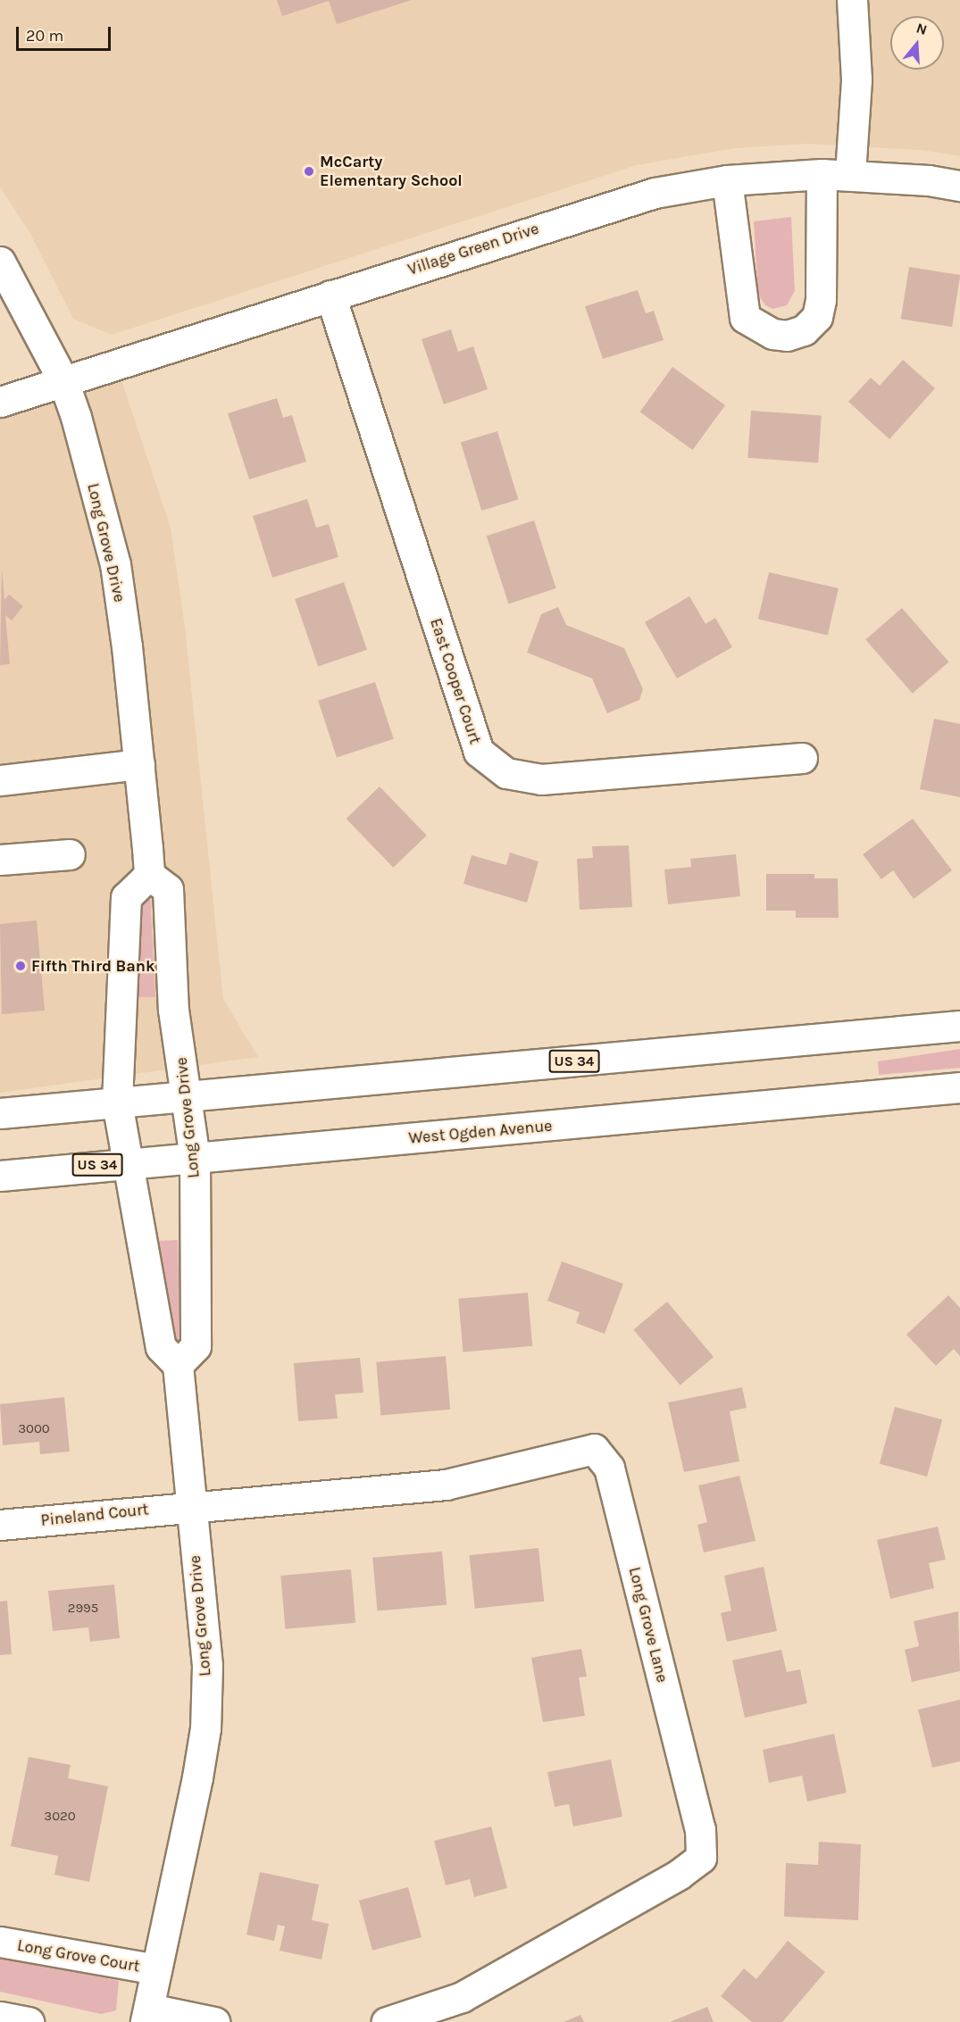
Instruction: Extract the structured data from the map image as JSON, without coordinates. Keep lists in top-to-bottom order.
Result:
{
  "streets": {
    "street": [
      "Village Green Drive",
      "Long Grove Drive",
      "East Cooper Court",
      "US 34",
      "West Ogden Avenue",
      "Pineland Court",
      "Long Grove Lane",
      "Long Grove Court"
    ]
  },
  "crossings": [
    ["Village Green Drive", "Long Grove Drive"],
    ["Village Green Drive", "East Cooper Court"],
    ["Long Grove Drive", "US 34"],
    ["Long Grove Drive", "West Ogden Avenue"],
    ["Long Grove Drive", "Pineland Court"],
    ["Long Grove Drive", "Long Grove Lane"],
    ["Long Grove Drive", "Long Grove Court"],
    ["Pineland Court", "Long Grove Lane"]
  ],
  "places": ["McCarty Elementary School", "Fifth Third Bank"],
  "house_numbers": ["3000", "2995", "3020"],
  "scale_bar": "20 m",
  "north": "top"
}
